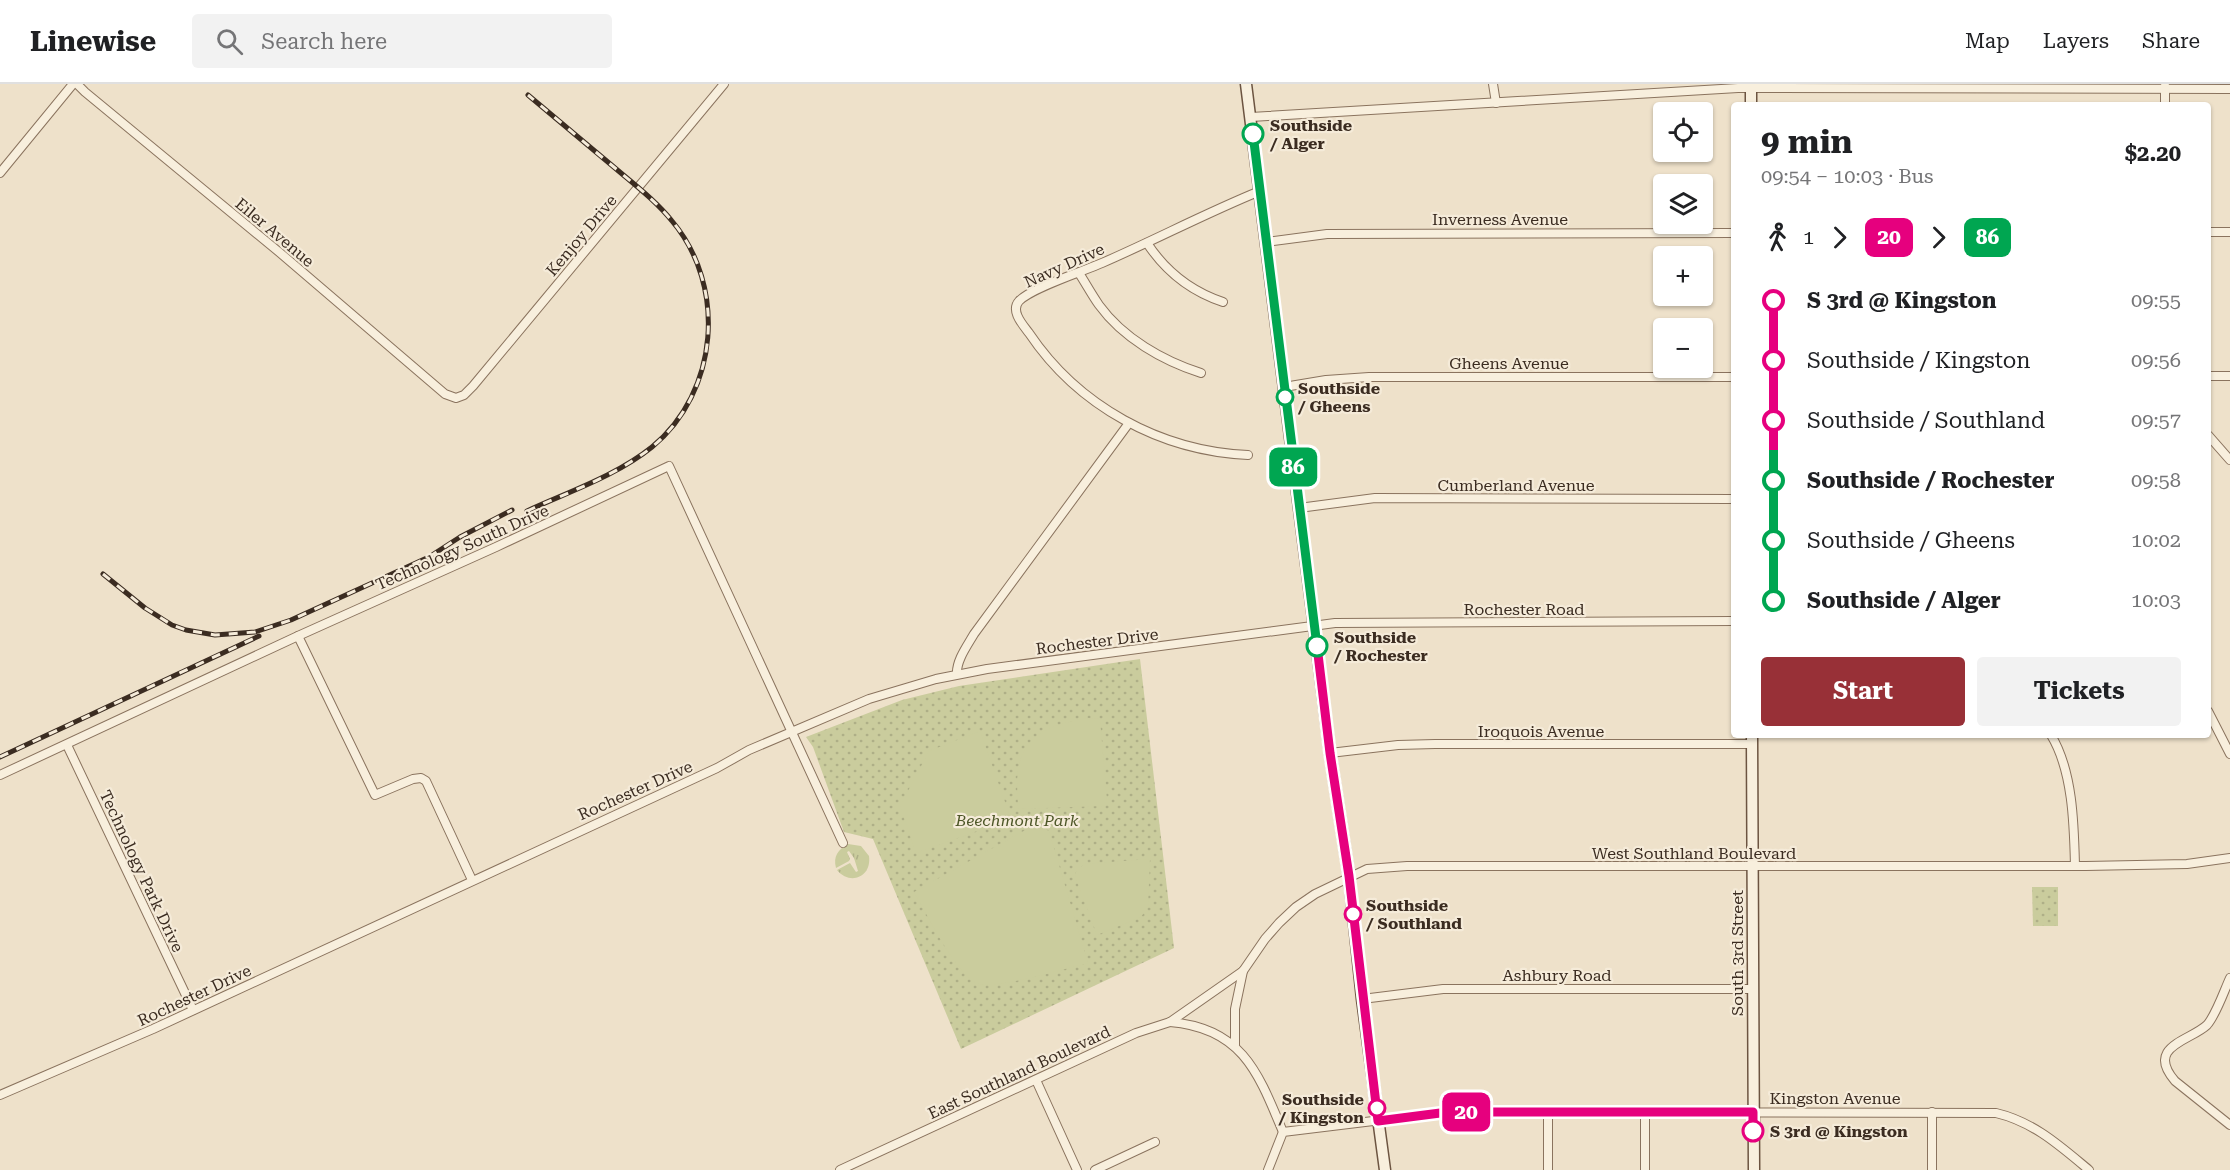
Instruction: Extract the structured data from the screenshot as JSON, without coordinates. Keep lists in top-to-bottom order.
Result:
{
  "streets": {
    "main road": ["South 3rd Street"],
    "street": [
      "Inverness Avenue",
      "Eiler Avenue",
      "Kenjoy Drive",
      "Navy Drive",
      "Gheens Avenue",
      "Cumberland Avenue",
      "Technology South Drive",
      "Rochester Road",
      "Rochester Drive",
      "Iroquois Avenue",
      "West Southland Boulevard",
      "Technology Park Drive",
      "Ashbury Road",
      "East Southland Boulevard",
      "Kingston Avenue"
    ]
  },
  "crossings": [
    ["Eiler Avenue", "Kenjoy Drive"],
    ["Technology South Drive", "Rochester Drive"],
    ["Technology South Drive", "Technology Park Drive"],
    ["Rochester Road", "Rochester Drive"],
    ["Rochester Drive", "Technology Park Drive"],
    ["Iroquois Avenue", "South 3rd Street"],
    ["West Southland Boulevard", "South 3rd Street"],
    ["West Southland Boulevard", "East Southland Boulevard"],
    ["South 3rd Street", "Ashbury Road"],
    ["South 3rd Street", "Kingston Avenue"]
  ],
  "parks": ["Beechmont Park"],
  "places": [
    "Southside / Alger",
    "Southside / Gheens",
    "Southside / Rochester",
    "Southside / Southland",
    "Southside / Kingston",
    "S 3rd @ Kingston"
  ],
  "lines": ["bus line 86", "bus line 20"],
  "page": {
    "header": "Linewise",
    "search": "Search here",
    "nav": ["Map", "Layers", "Share"],
    "on_map": ["20", "86"],
    "map_buttons": ["+", "−"],
    "heading": ["9 min", "09:54 – 10:03 · Bus", "$2.20"],
    "legs": ["1", "20", "86"],
    "list": [
      {
        "name": "S 3rd @ Kingston",
        "value": "09:55"
      },
      {
        "name": "Southside / Kingston",
        "value": "09:56"
      },
      {
        "name": "Southside / Southland",
        "value": "09:57"
      },
      {
        "name": "Southside / Rochester",
        "value": "09:58"
      },
      {
        "name": "Southside / Gheens",
        "value": "10:02"
      },
      {
        "name": "Southside / Alger",
        "value": "10:03"
      }
    ],
    "buttons": ["Start", "Tickets"]
  }
}
